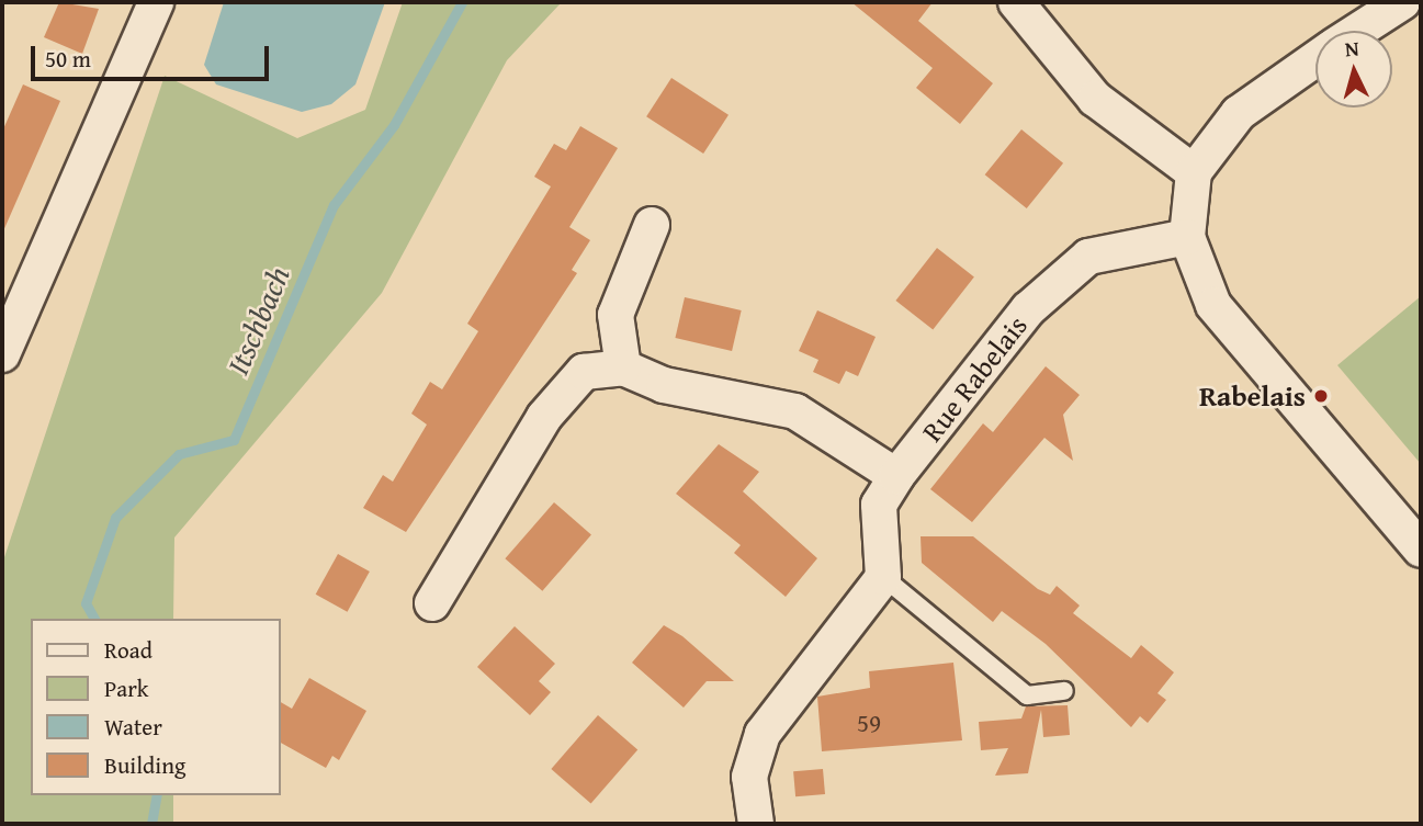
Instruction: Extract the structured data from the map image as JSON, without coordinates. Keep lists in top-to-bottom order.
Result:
{
  "streets": {
    "street": ["Rue Rabelais"]
  },
  "water": ["Itschbach"],
  "places": ["Rabelais"],
  "house_numbers": ["59"],
  "legend": [
    "Road",
    "Park",
    "Water",
    "Building"
  ],
  "scale_bar": "50 m",
  "north": "top"
}
